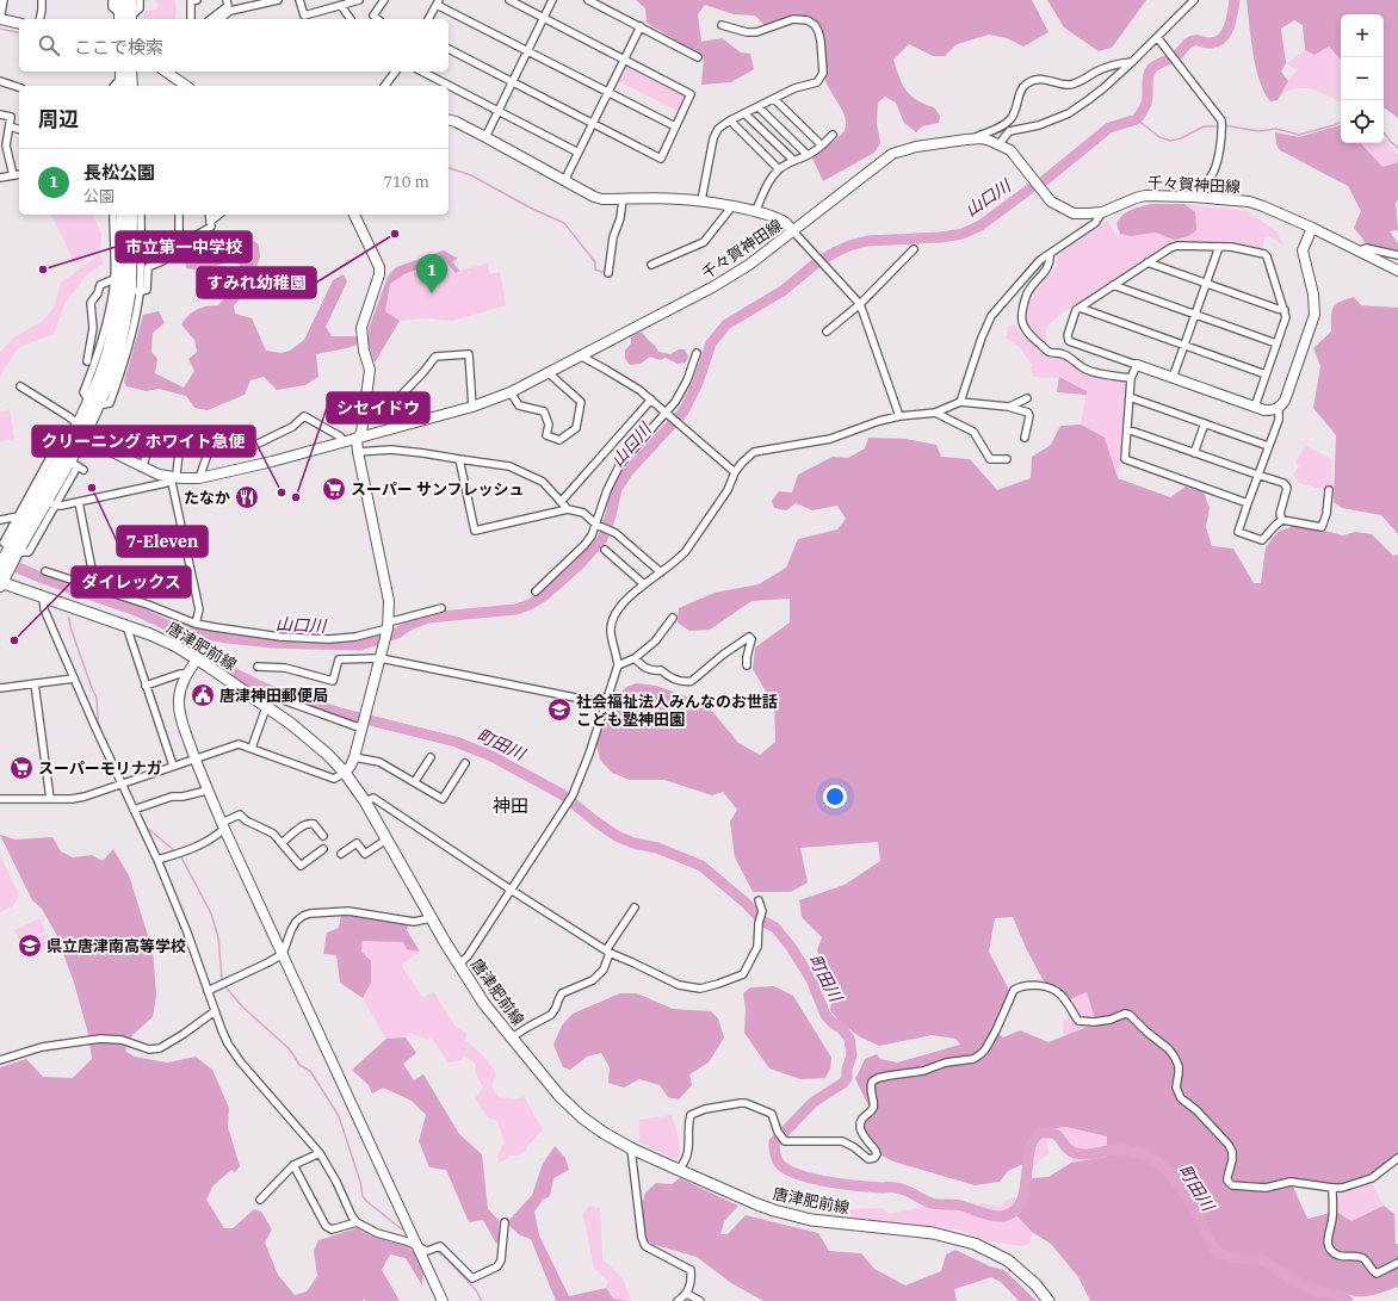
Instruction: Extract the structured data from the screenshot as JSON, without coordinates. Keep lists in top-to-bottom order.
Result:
{
  "streets": {
    "main road": ["唐津肥前線"],
    "street": ["千々賀神田線"]
  },
  "districts": ["神田"],
  "water": ["山口川", "町田川"],
  "places": {
    "other": [
      "すみれ幼稚園",
      "市立第一中学校",
      "7-Eleven",
      "クリーニング ホワイト急便",
      "シセイドウ",
      "ダイレックス"
    ],
    "supermarket": ["スーパー サンフレッシュ", "スーパーモリナガ"],
    "restaurant": ["たなか"],
    "public building": ["唐津神田郵便局"],
    "school or university": ["社会福祉法人みんなのお世話 こども塾神田園", "県立唐津南高等学校"]
  },
  "page": {
    "map_buttons": ["+", "−"],
    "search": "ここで検索",
    "heading": "周辺",
    "list": [
      {
        "mark": "1",
        "name": "長松公園",
        "note": "公園",
        "value": "710 m"
      }
    ],
    "pins": "1"
  }
}
